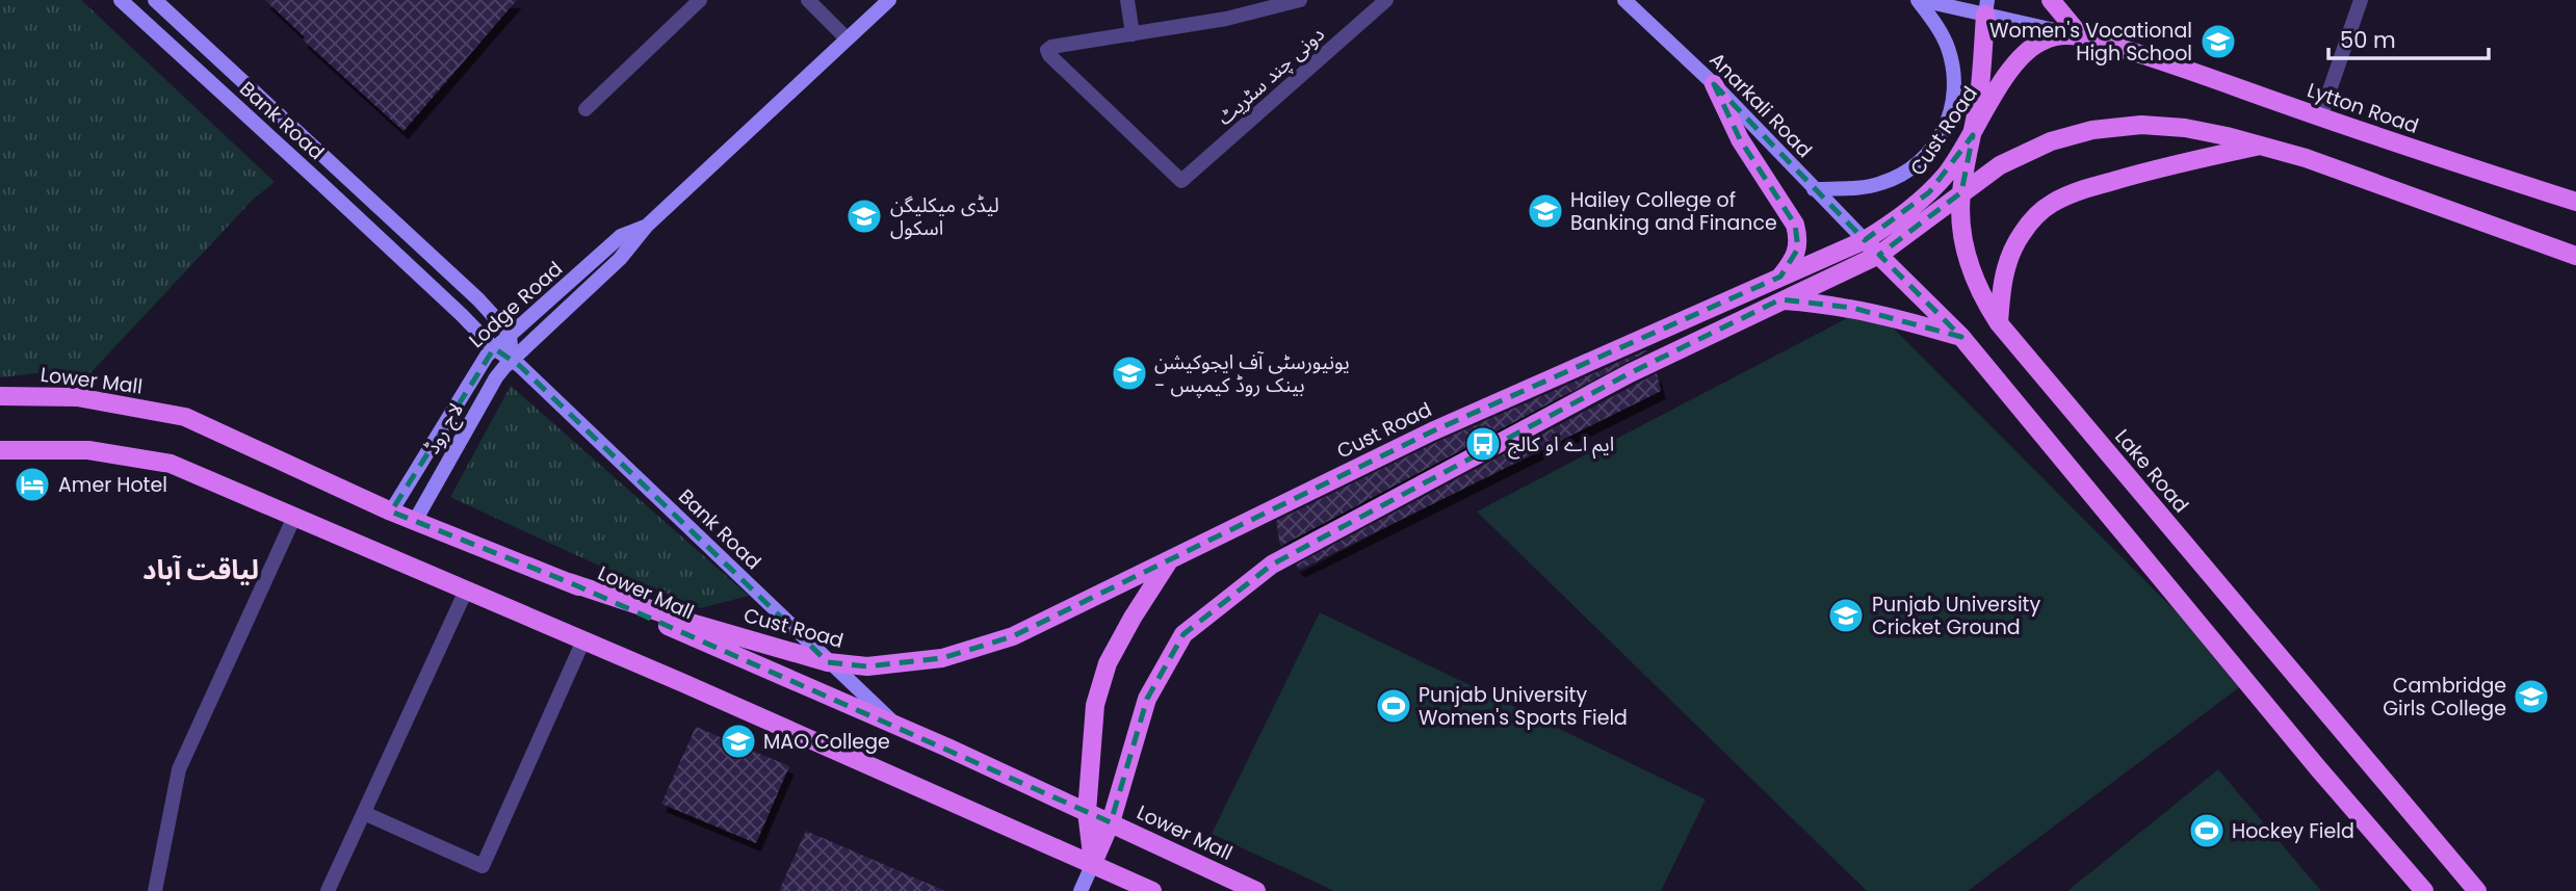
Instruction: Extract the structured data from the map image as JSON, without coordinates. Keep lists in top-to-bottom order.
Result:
{
  "streets": {
    "main road": [
      "Lytton Road",
      "Cust Road",
      "Lower Mall",
      "Lake Road"
    ],
    "street": [
      "دونی چند سٹریٹ",
      "Anarkali Road",
      "Bank Road",
      "Lodge Road",
      "لاج روڈ"
    ]
  },
  "crossings": [
    ["Anarkali Road", "Cust Road"],
    ["Lytton Road", "Cust Road"],
    ["Bank Road", "Cust Road"],
    ["Bank Road", "Lodge Road"],
    ["Bank Road", "Lower Mall"],
    ["Bank Road", "لاج روڈ"],
    ["Cust Road", "Lower Mall"],
    ["Cust Road", "Lake Road"],
    ["Lodge Road", "Lower Mall"],
    ["Lodge Road", "لاج روڈ"],
    ["Lower Mall", "لاج روڈ"]
  ],
  "districts": ["لیاقت آباد"],
  "places": {
    "school or university": [
      "Women's Vocational High School",
      "Hailey College of Banking and Finance",
      "لیڈی میکلیگن اسکول",
      "یونیورسٹی آف ایجوکیشن - بینک روڈ کیمپس",
      "Punjab University Cricket Ground",
      "Cambridge Girls College",
      "MAO College"
    ],
    "bus stop": ["ایم اے او کالج"],
    "hotel": ["Amer Hotel"],
    "sports": ["Punjab University Women's Sports Field", "Hockey Field"]
  },
  "scale_bar": "50 m"
}
